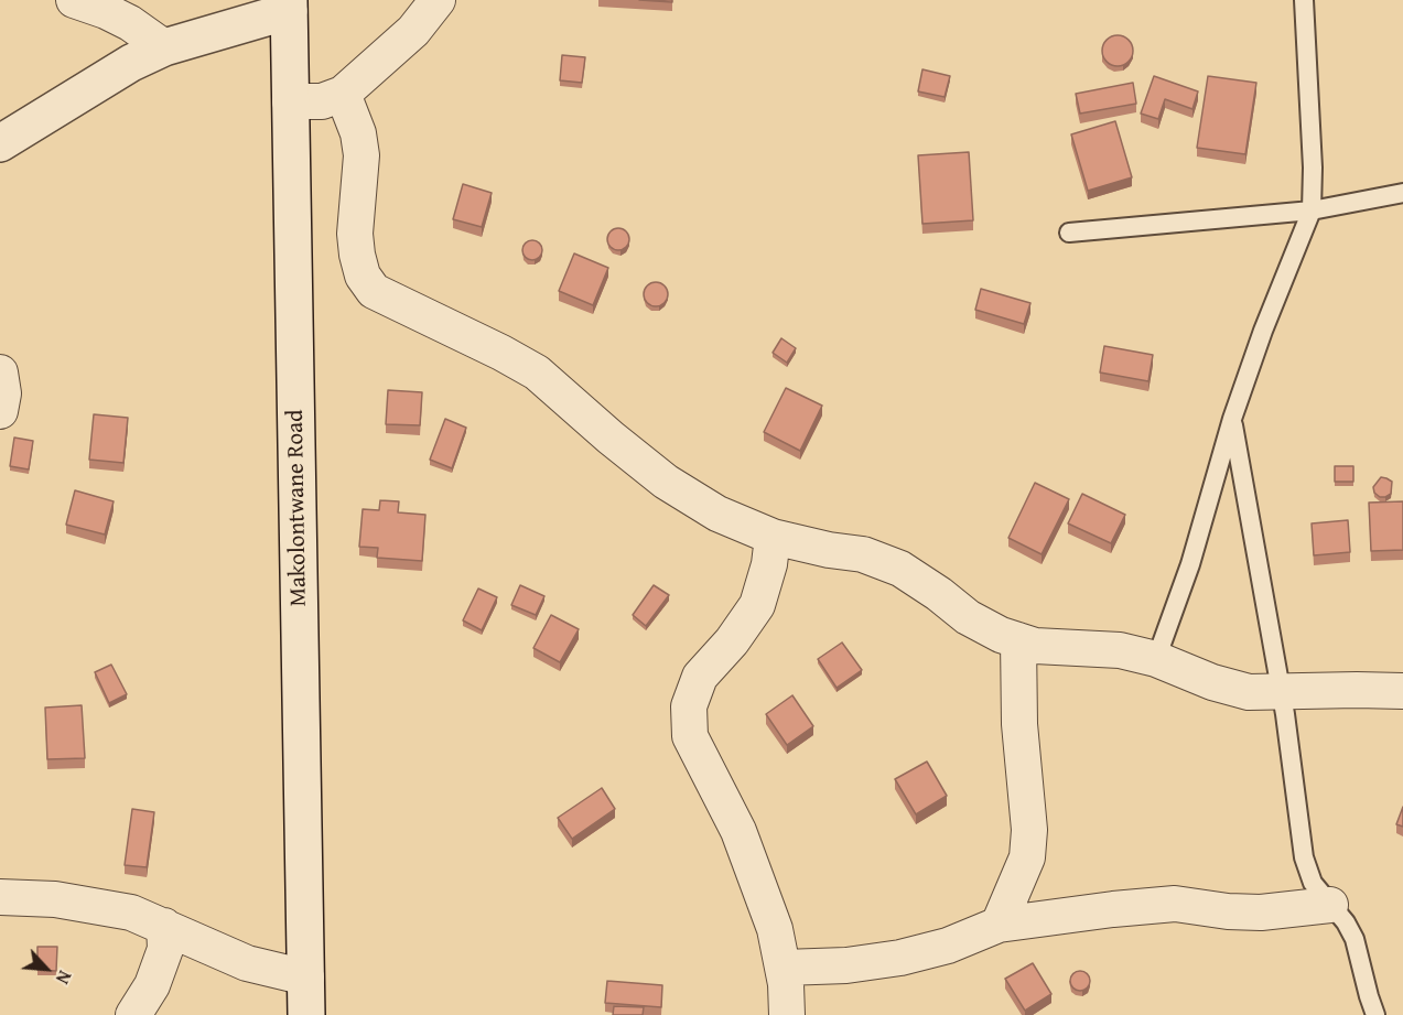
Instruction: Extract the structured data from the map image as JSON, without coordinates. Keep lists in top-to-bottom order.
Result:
{
  "streets": {
    "main road": ["Makolontwane Road"]
  },
  "north": "bottom right"
}
